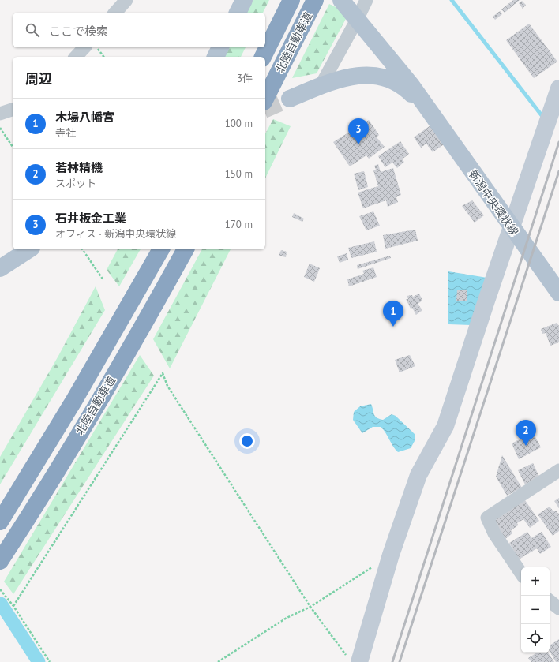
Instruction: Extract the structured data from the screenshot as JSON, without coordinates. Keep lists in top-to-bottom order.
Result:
{
  "streets": {
    "highway": ["北陸自動車道"],
    "main road": ["新潟中央環状線"]
  },
  "page": {
    "search": "ここで検索",
    "heading": ["周辺", "3件"],
    "list": [
      {
        "mark": "1",
        "name": "木場八幡宮",
        "note": "寺社",
        "value": "100 m"
      },
      {
        "mark": "2",
        "name": "若林精機",
        "note": "スポット",
        "value": "150 m"
      },
      {
        "mark": "3",
        "name": "石井板金工業",
        "note": "オフィス · 新潟中央環状線",
        "value": "170 m"
      }
    ],
    "pins": ["3", "1", "2"],
    "map_buttons": ["+", "−"]
  }
}
